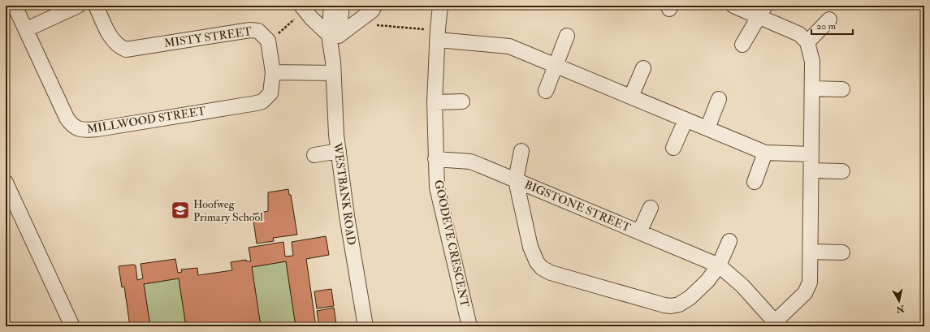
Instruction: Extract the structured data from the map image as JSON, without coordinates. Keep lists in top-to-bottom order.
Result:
{
  "streets": {
    "street": [
      "MISTY STREET",
      "MILLWOOD STREET",
      "WESTBANK ROAD",
      "BIGSTONE STREET",
      "GOODEVE CRESCENT"
    ]
  },
  "crossings": [
    ["MISTY STREET", "MILLWOOD STREET"],
    ["BIGSTONE STREET", "GOODEVE CRESCENT"]
  ],
  "places": {
    "school or university": ["Hoofweg Primary School"]
  },
  "scale_bar": "20 m",
  "north": "bottom"
}
